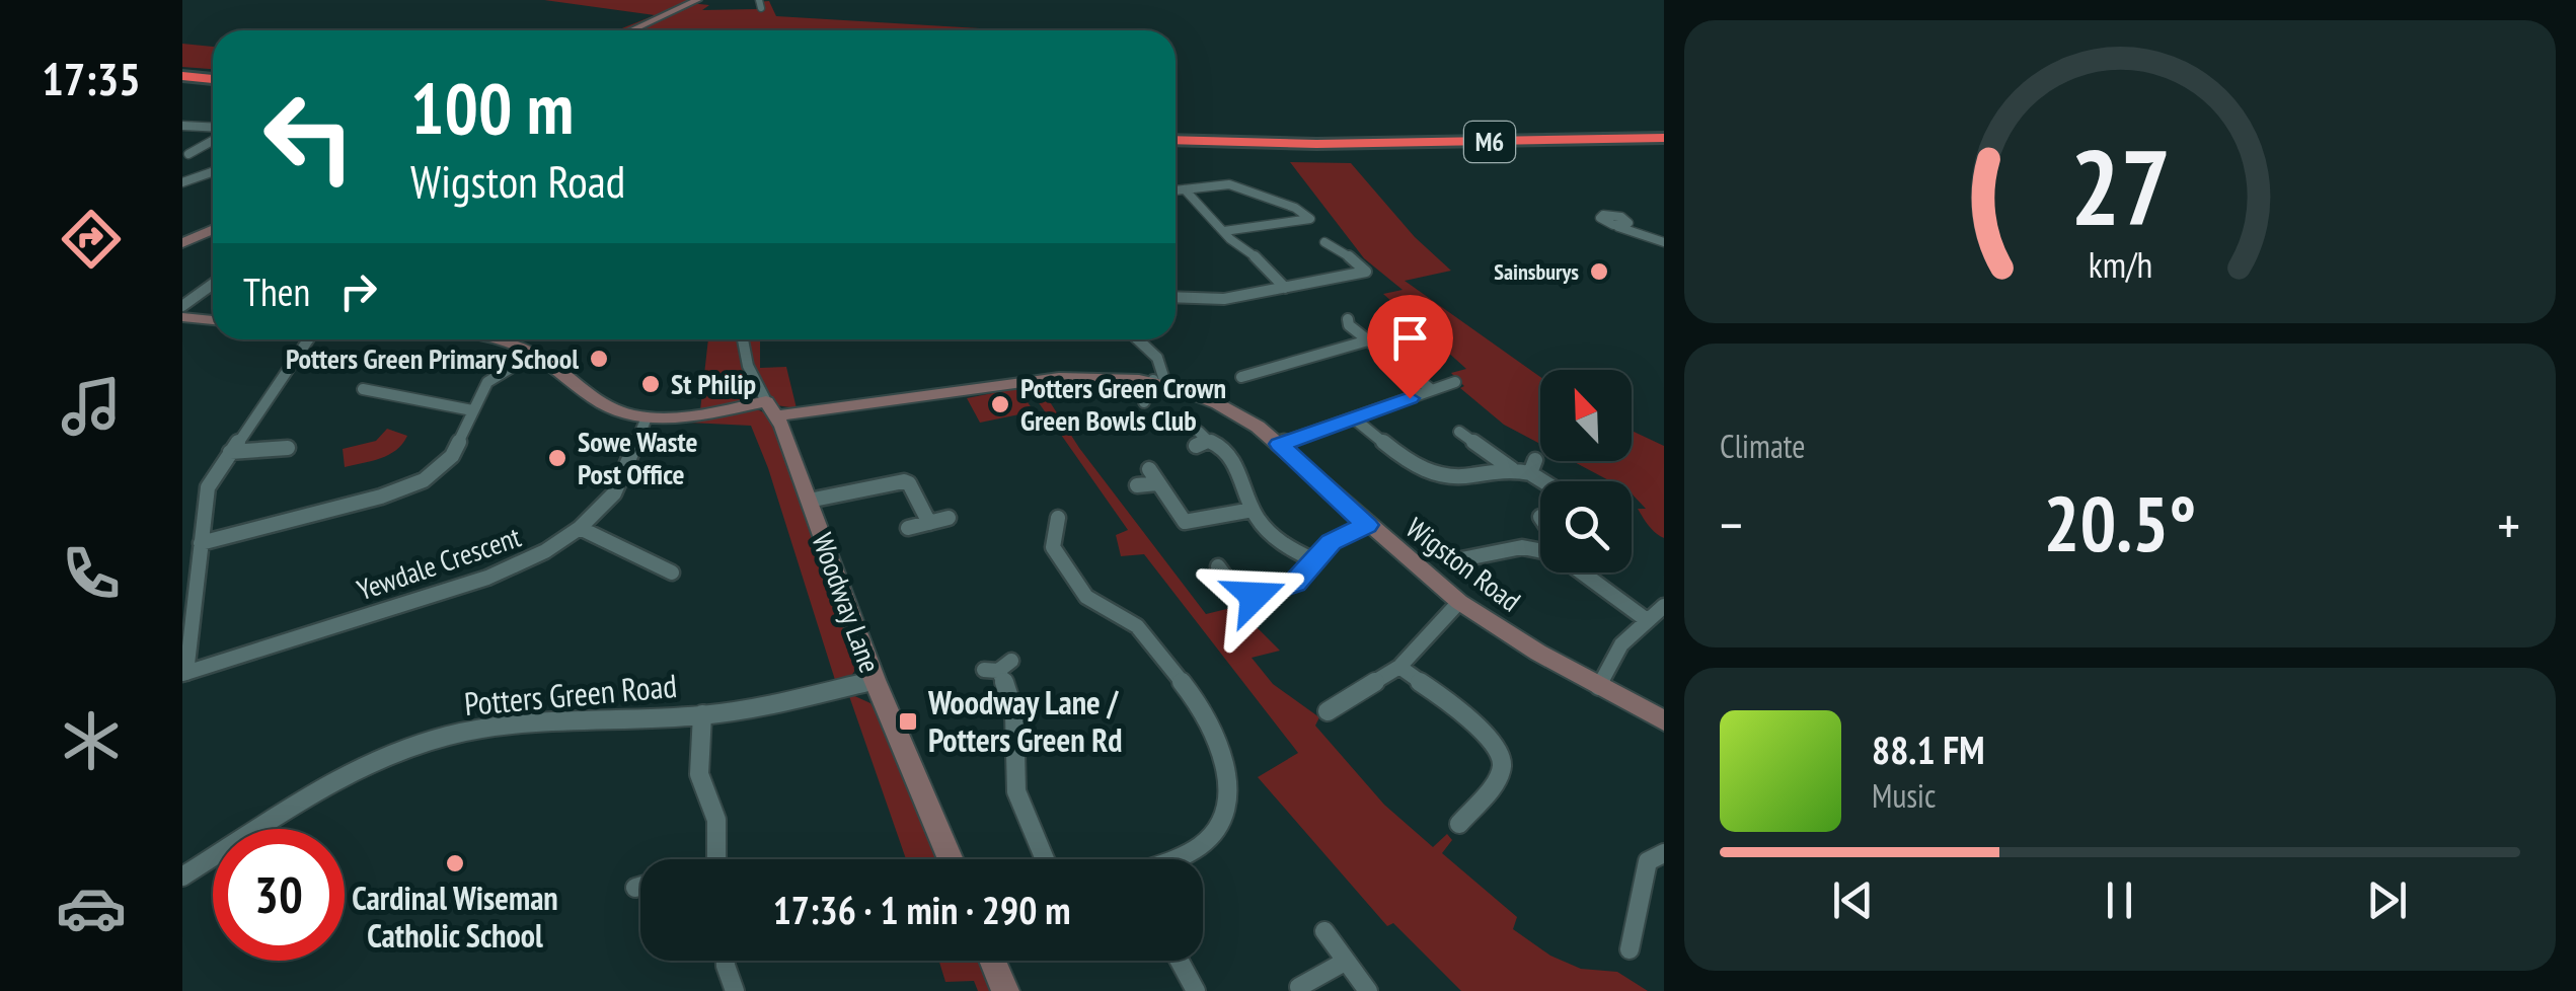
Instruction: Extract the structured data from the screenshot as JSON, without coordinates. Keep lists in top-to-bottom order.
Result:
{
  "streets": {
    "highway": ["M6"],
    "street": [
      "Yewdale Crescent",
      "Wigston Road",
      "Woodway Lane",
      "Potters Green Road"
    ]
  },
  "crossings": [
    ["Yewdale Crescent", "Wigston Road"],
    ["Wigston Road", "Woodway Lane"],
    ["Woodway Lane", "Potters Green Road"]
  ],
  "places": {
    "other": [
      "Sainsburys",
      "Potters Green Primary School",
      "St Philip",
      "Potters Green Crown Green Bowls Club",
      "Sowe Waste Post Office",
      "Cardinal Wiseman Catholic School"
    ],
    "transit": ["Woodway Lane / Potters Green Rd"]
  },
  "north": "top left",
  "page": {
    "tabs": "17:35",
    "turn": ["100 m", "Wigston Road"],
    "then": "Then",
    "tile": "Climate",
    "heat": ["−", "20.5°", "+"],
    "song": ["88.1 FM", "Music"],
    "limit": "30",
    "trip": "17:36 · 1 min · 290 m",
    "gauge": ["27", "km/h"]
  }
}
